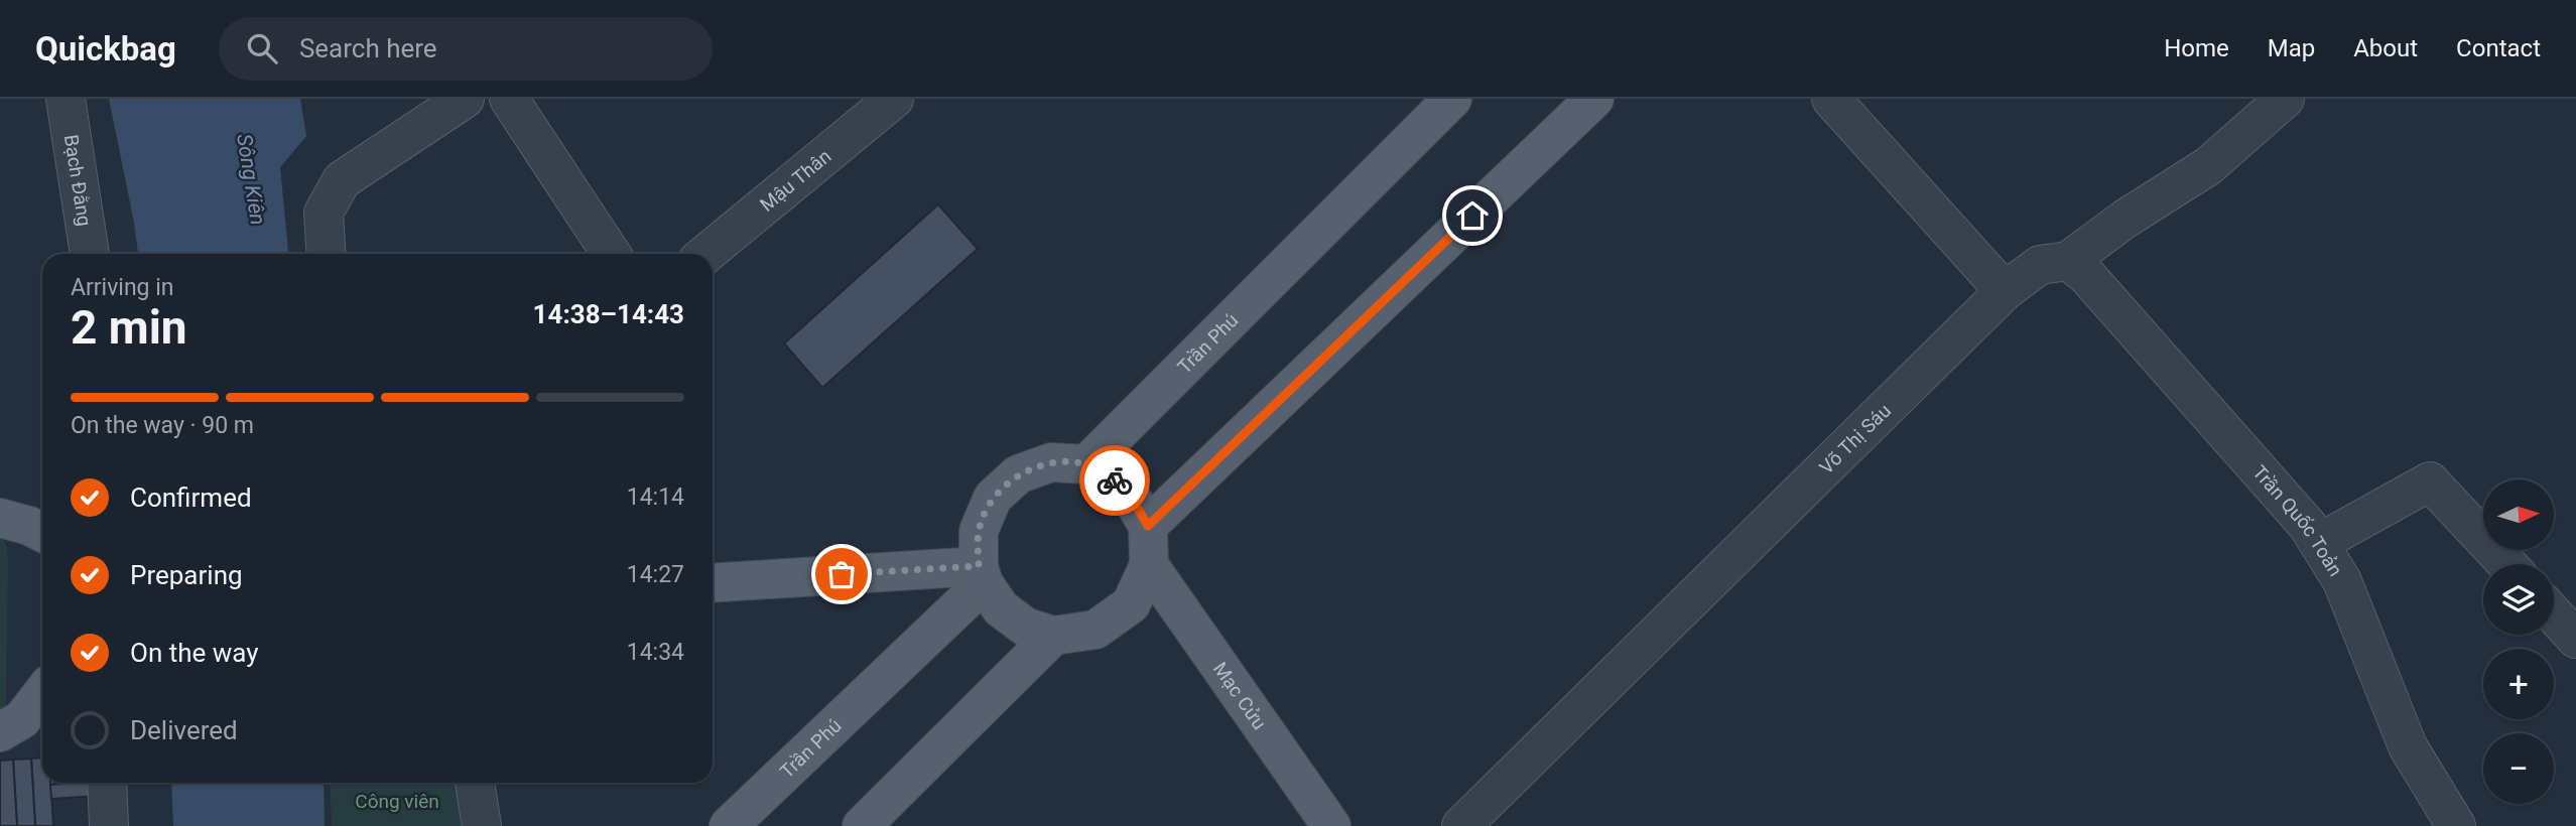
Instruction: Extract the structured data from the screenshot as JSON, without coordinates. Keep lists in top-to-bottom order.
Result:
{
  "streets": {
    "main road": ["Trần Phú", "Mạc Cửu"],
    "street": [
      "Bạch Đằng",
      "Mậu Thân",
      "Võ Thị Sáu",
      "Trần Quốc Toản"
    ]
  },
  "crossings": [
    ["Trần Phú", "Mạc Cửu"],
    ["Võ Thị Sáu", "Trần Quốc Toản"]
  ],
  "water": ["Sông Kiên"],
  "parks": ["Công viên"],
  "north": "right",
  "page": {
    "header": "Quickbag",
    "search": "Search here",
    "nav": [
      "Home",
      "Map",
      "About",
      "Contact"
    ],
    "heading": ["2 min", "Arriving in", "14:38–14:43"],
    "bar": "On the way · 90 m",
    "list": [
      ["Confirmed", "14:14"],
      ["Preparing", "14:27"],
      ["On the way", "14:34"],
      "Delivered"
    ],
    "map_buttons": ["+", "−"]
  }
}
